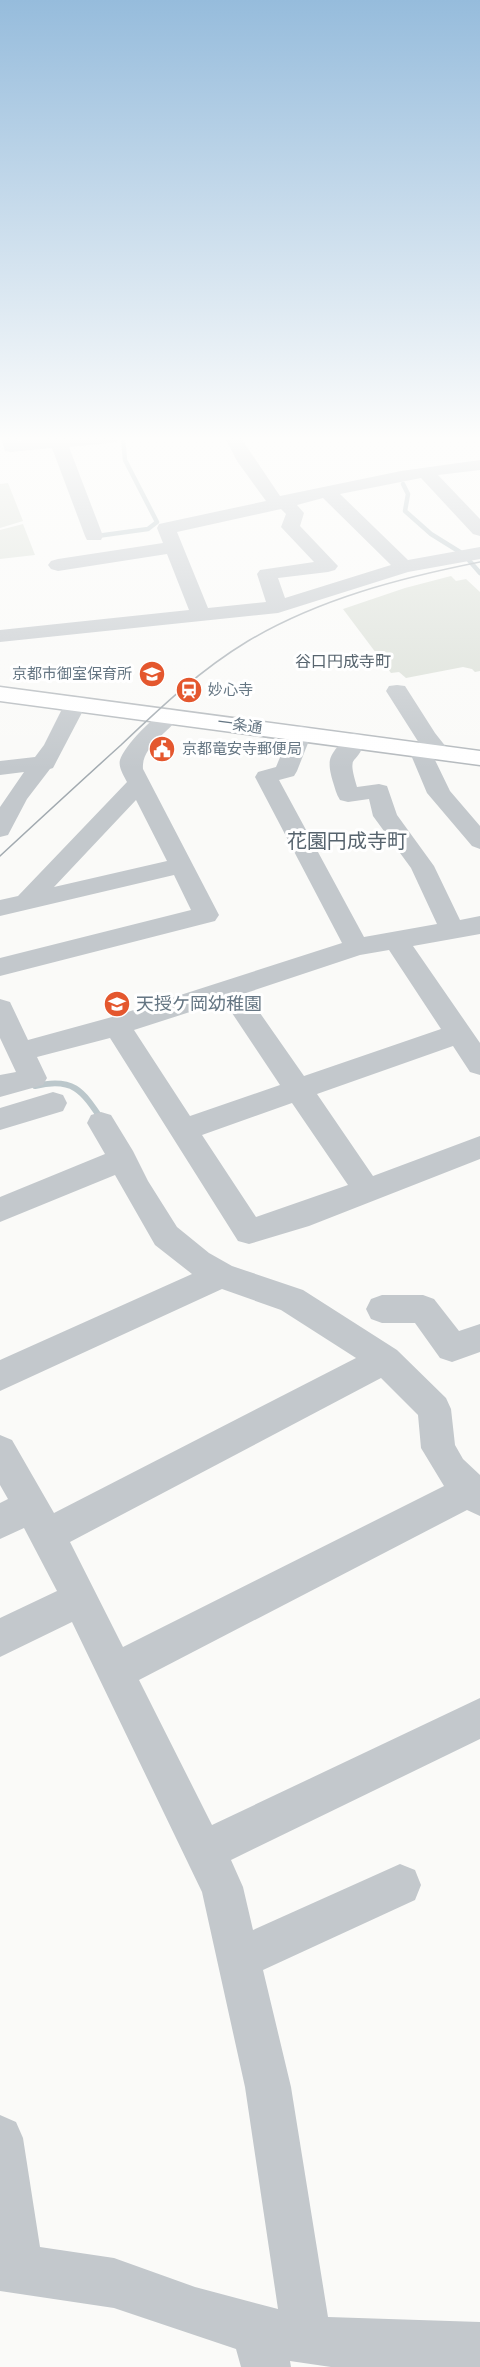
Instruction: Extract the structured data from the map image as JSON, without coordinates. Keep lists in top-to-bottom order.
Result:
{
  "streets": {
    "main road": ["一条通"]
  },
  "districts": ["谷口円成寺町", "花園円成寺町"],
  "places": {
    "school or university": ["京都市御室保育所", "天授ケ岡幼稚園"],
    "station": ["妙心寺"],
    "public building": ["京都竜安寺郵便局"]
  }
}
